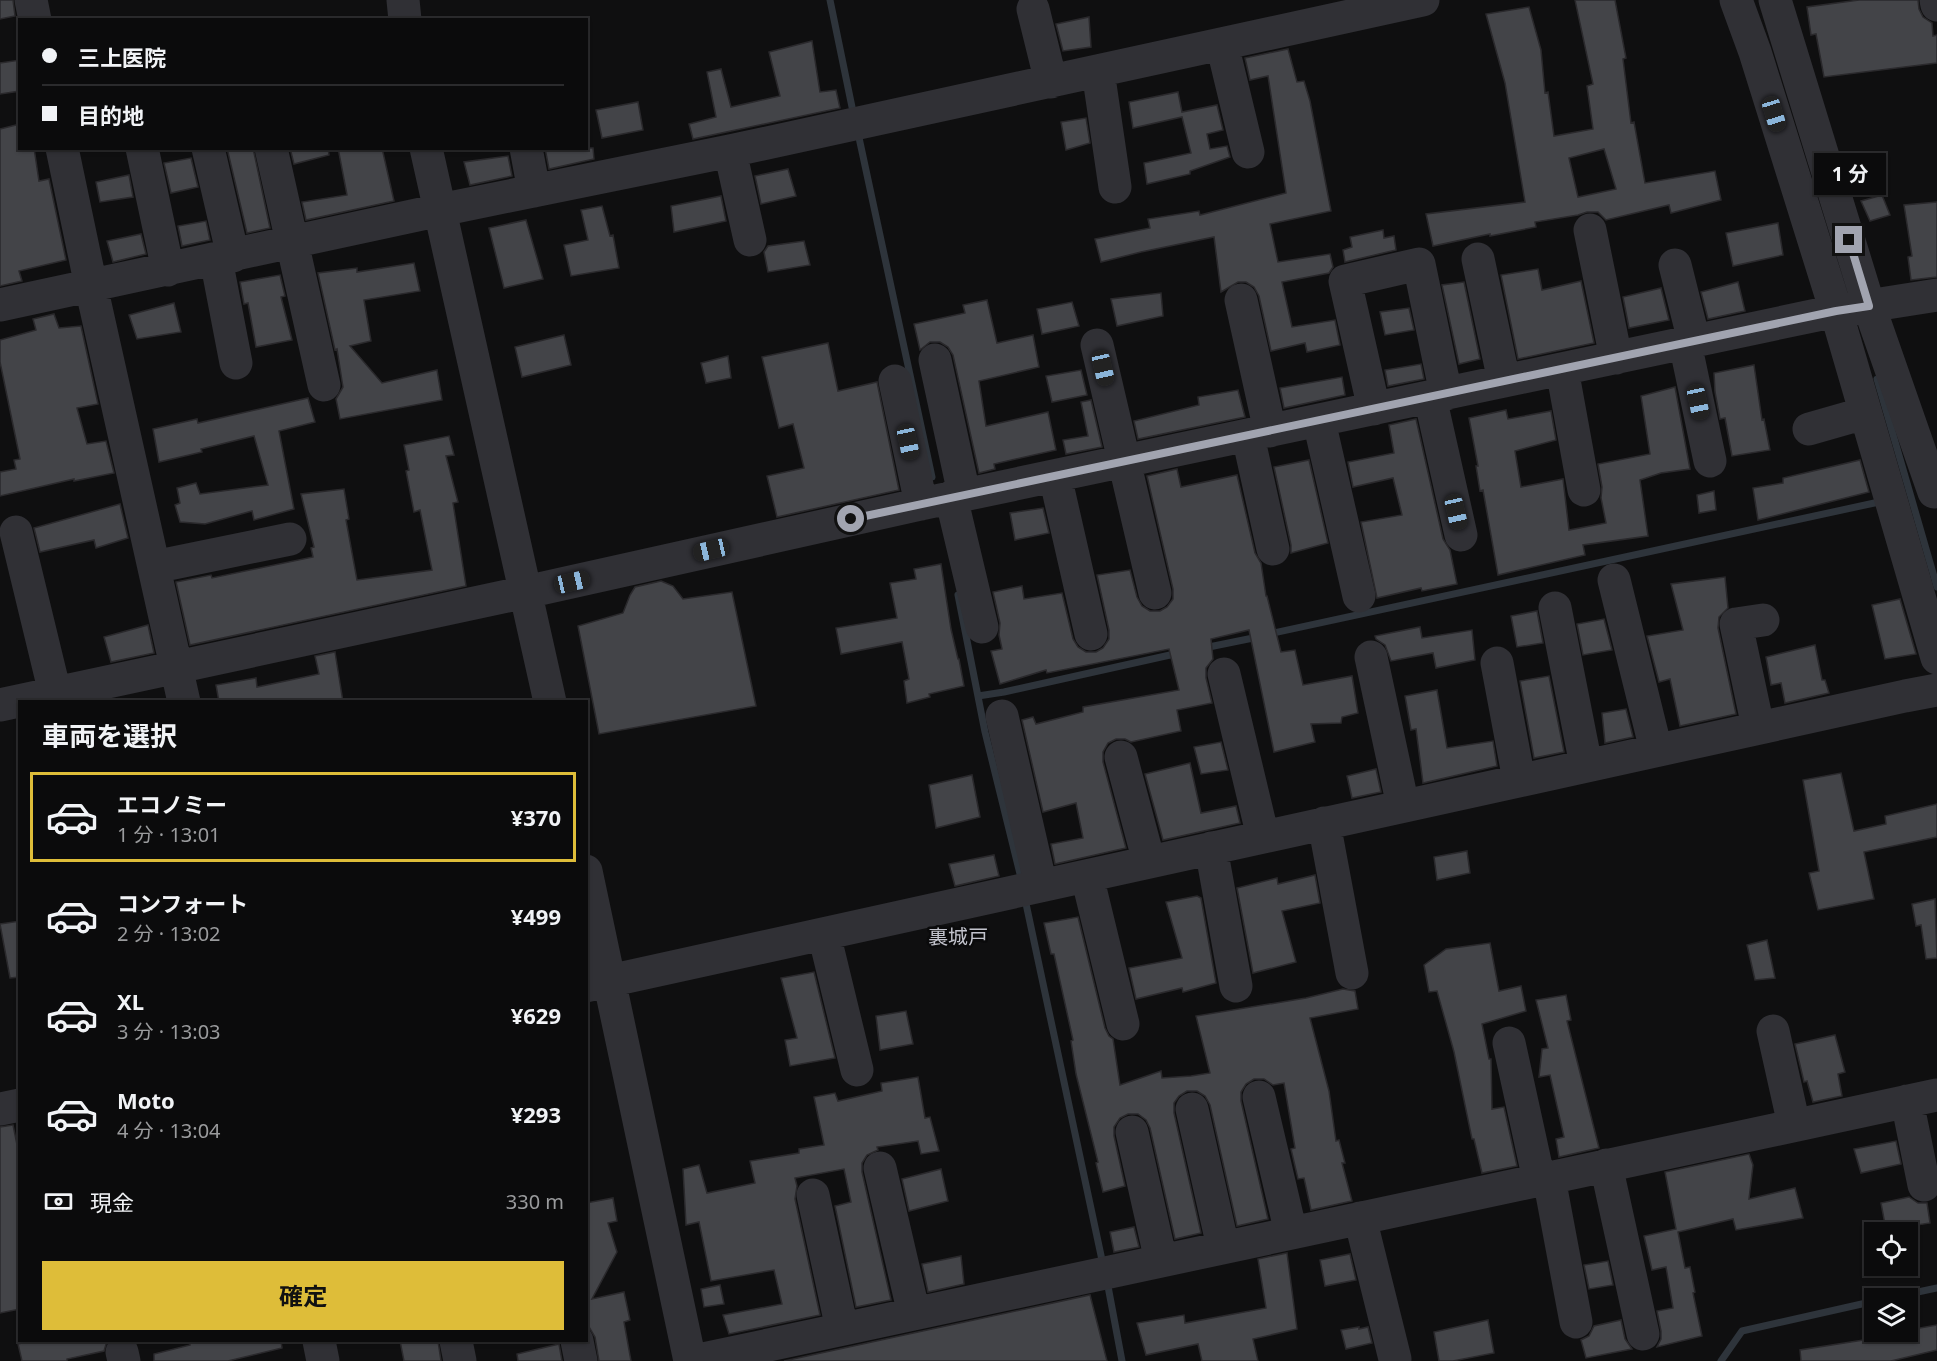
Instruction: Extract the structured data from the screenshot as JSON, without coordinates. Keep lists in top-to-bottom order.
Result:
{
  "districts": ["裏城戸"],
  "page": {
    "banner": ["三上医院", "目的地"],
    "bubble": "1 分",
    "heading": "車両を選択",
    "list": [
      {
        "name": "エコノミー",
        "note": "1 分 · 13:01",
        "value": "¥370"
      },
      {
        "name": "コンフォート",
        "note": "2 分 · 13:02",
        "value": "¥499"
      },
      {
        "name": "XL",
        "note": "3 分 · 13:03",
        "value": "¥629"
      },
      {
        "name": "Moto",
        "note": "4 分 · 13:04",
        "value": "¥293"
      }
    ],
    "pay": ["現金", "330 m"],
    "buttons": "確定"
  }
}
